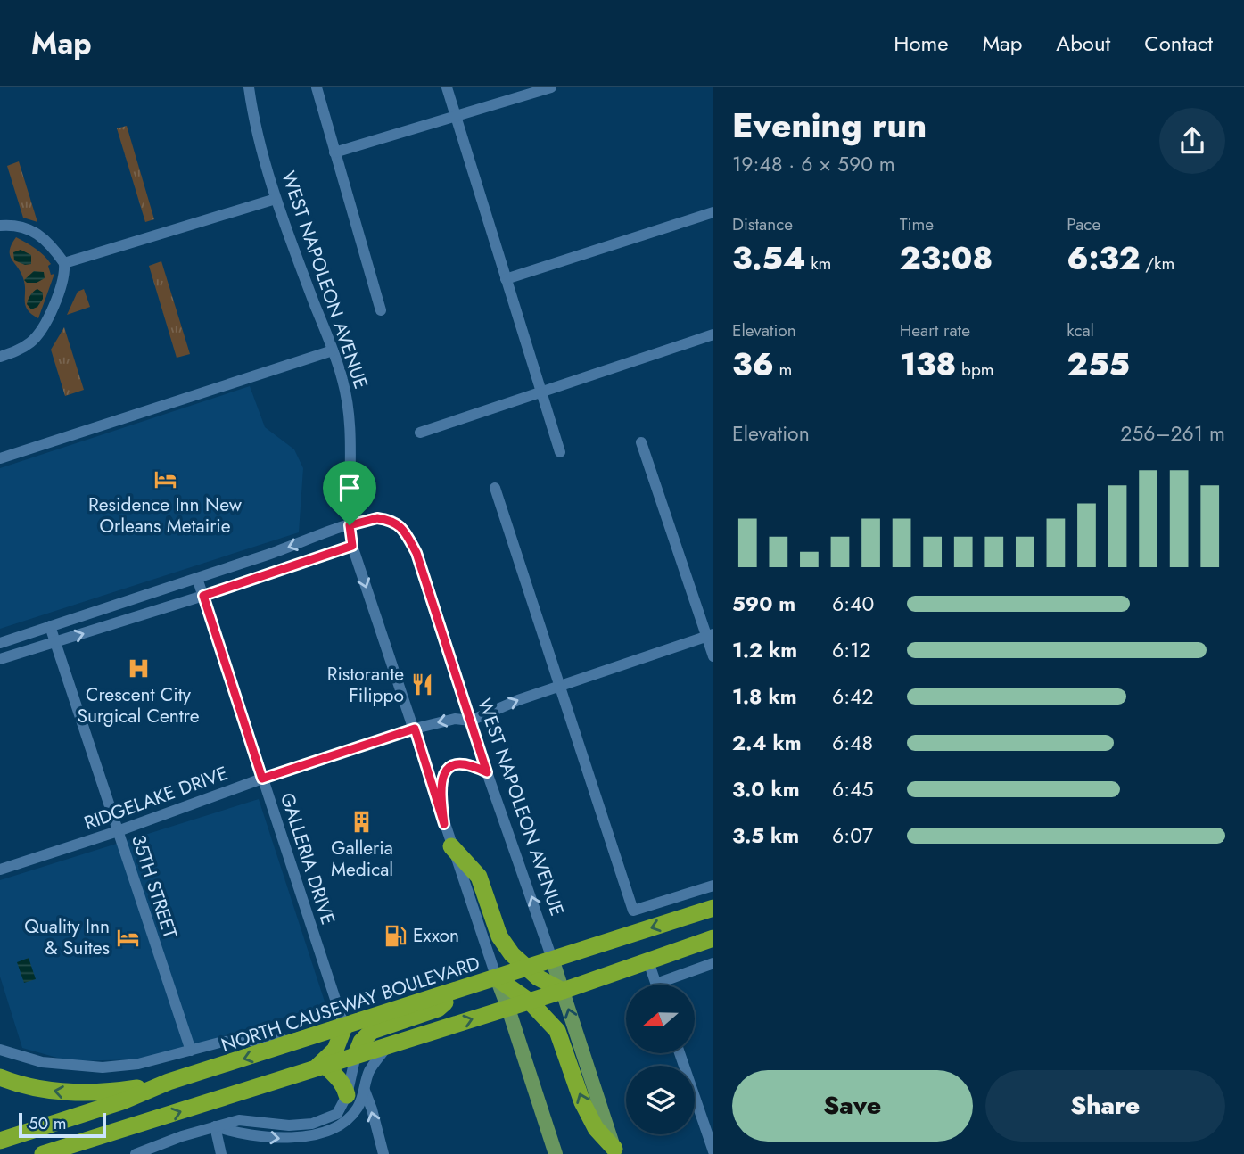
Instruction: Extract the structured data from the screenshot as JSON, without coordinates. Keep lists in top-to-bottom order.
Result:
{
  "streets": {
    "highway": ["NORTH CAUSEWAY BOULEVARD"],
    "main road": ["WEST NAPOLEON AVENUE"],
    "street": ["RIDGELAKE DRIVE", "GALLERIA DRIVE", "35TH STREET"]
  },
  "crossings": [
    ["WEST NAPOLEON AVENUE", "RIDGELAKE DRIVE"],
    ["WEST NAPOLEON AVENUE", "NORTH CAUSEWAY BOULEVARD"],
    ["RIDGELAKE DRIVE", "GALLERIA DRIVE"],
    ["RIDGELAKE DRIVE", "35TH STREET"],
    ["GALLERIA DRIVE", "NORTH CAUSEWAY BOULEVARD"]
  ],
  "places": {
    "hotel": ["Residence Inn New Orleans Metairie", "Quality Inn & Suites"],
    "hospital": ["Crescent City Surgical Centre"],
    "restaurant": ["Ristorante Filippo"],
    "building": ["Galleria Medical"],
    "fuel station": ["Exxon"]
  },
  "scale_bar": "50 m",
  "north": "left",
  "page": {
    "header": "Map",
    "nav": [
      "Home",
      "Map",
      "About",
      "Contact"
    ],
    "heading": ["Evening run", "19:48 · 6 × 590 m"],
    "stats": [
      ["Distance", "3.54 km"],
      ["Time", "23:08"],
      ["Pace", "6:32 /km"],
      ["Elevation", "36 m"],
      ["Heart rate", "138 bpm"],
      ["kcal", "255"]
    ],
    "chart": ["Elevation", "256–261 m"],
    "list": [
      {
        "name": "590 m",
        "note": "6:40"
      },
      {
        "name": "1.2 km",
        "note": "6:12"
      },
      {
        "name": "1.8 km",
        "note": "6:42"
      },
      {
        "name": "2.4 km",
        "note": "6:48"
      },
      {
        "name": "3.0 km",
        "note": "6:45"
      },
      {
        "name": "3.5 km",
        "note": "6:07"
      }
    ],
    "buttons": ["Save", "Share"],
    "scale": "50 m"
  }
}
